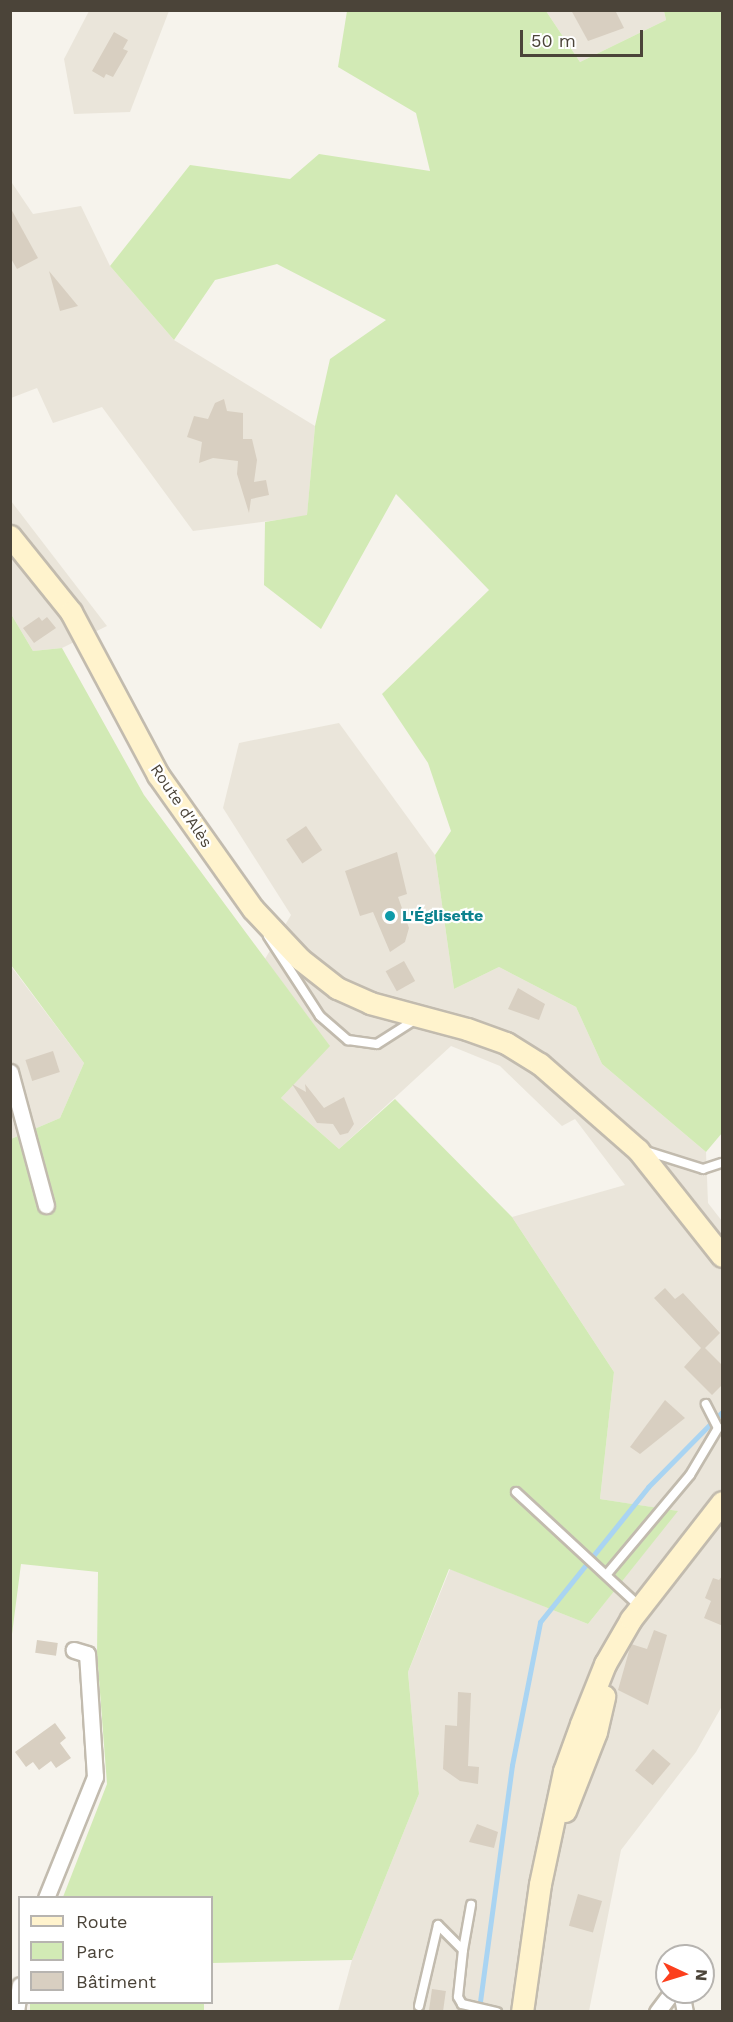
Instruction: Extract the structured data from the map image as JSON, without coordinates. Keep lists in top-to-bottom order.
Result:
{
  "streets": {
    "main road": ["Route d'Alès"]
  },
  "places": ["L'Églisette"],
  "legend": ["Route", "Parc", "Bâtiment"],
  "scale_bar": "50 m",
  "north": "right"
}
